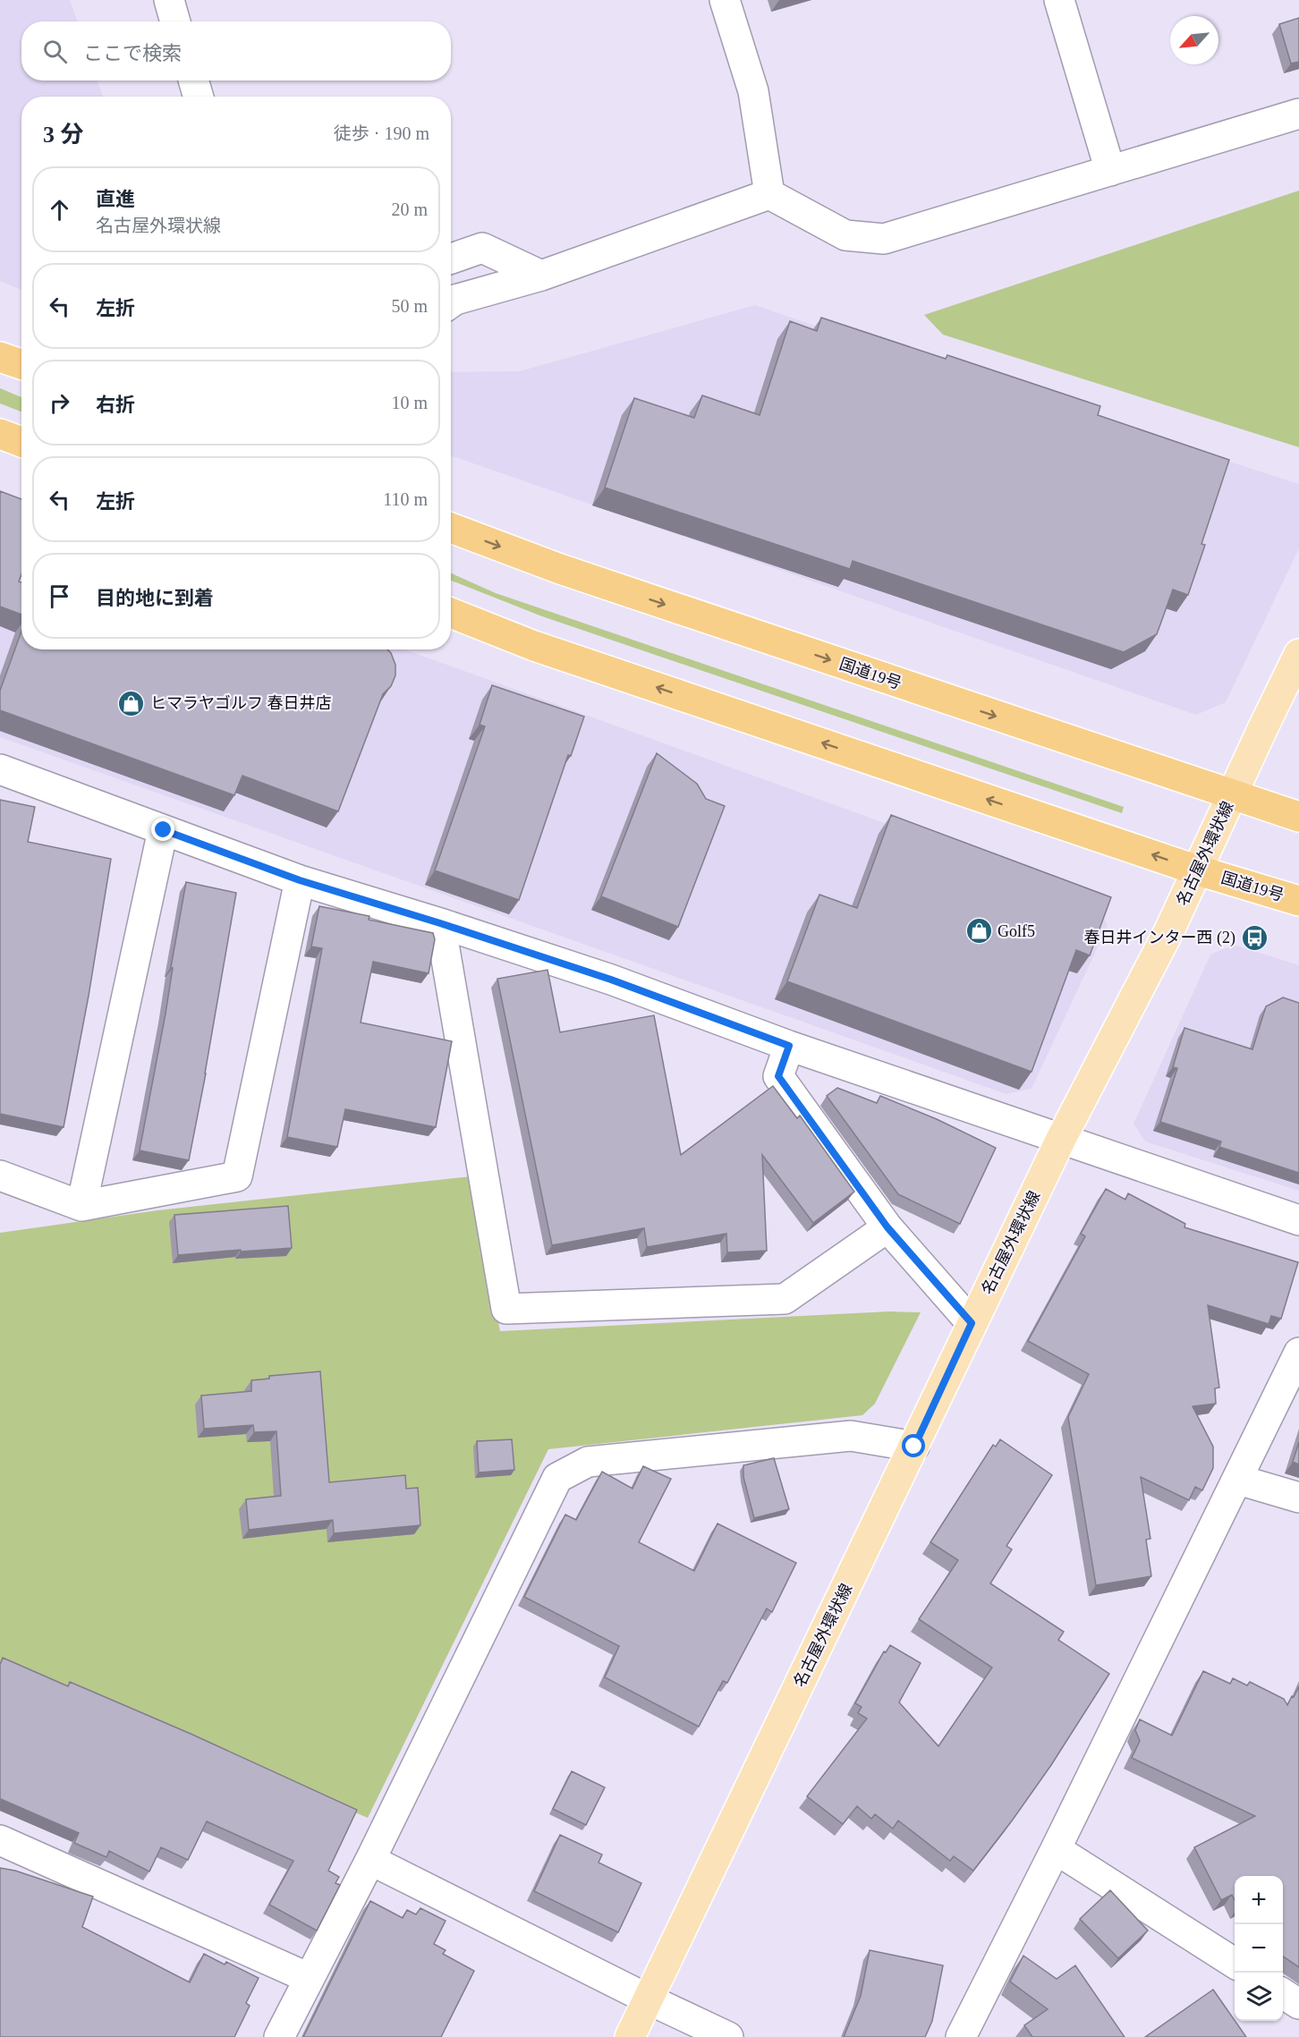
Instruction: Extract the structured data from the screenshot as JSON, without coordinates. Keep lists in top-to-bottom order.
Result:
{
  "streets": {
    "highway": ["国道19号"],
    "main road": ["名古屋外環状線"]
  },
  "crossings": [
    ["国道19号", "名古屋外環状線"]
  ],
  "places": {
    "shop": ["ヒマラヤゴルフ 春日井店", "Golf5"],
    "bus stop": ["春日井インター西 (2)"]
  },
  "north": "bottom left",
  "page": {
    "search": "ここで検索",
    "heading": ["3 分", "徒歩 · 190 m"],
    "list": [
      ["直進", "名古屋外環状線", "20 m"],
      ["左折", "50 m"],
      ["右折", "10 m"],
      ["左折", "110 m"],
      "目的地に到着"
    ],
    "map_buttons": ["+", "−"]
  }
}
